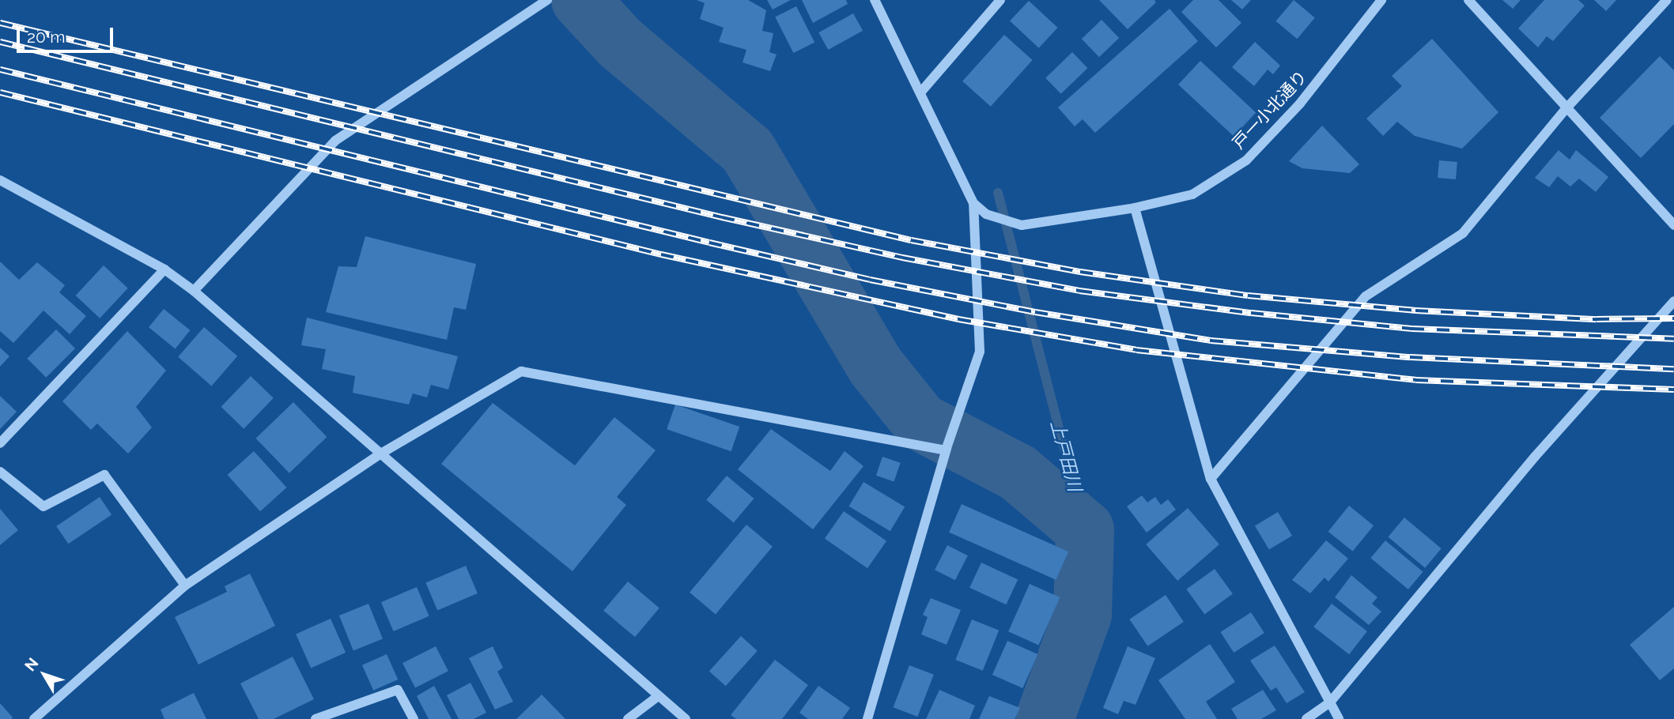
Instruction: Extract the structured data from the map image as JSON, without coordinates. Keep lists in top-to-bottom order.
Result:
{
  "streets": {
    "street": ["戸一小北通り"]
  },
  "water": ["上戸田川"],
  "scale_bar": "20 m",
  "north": "top left"
}
